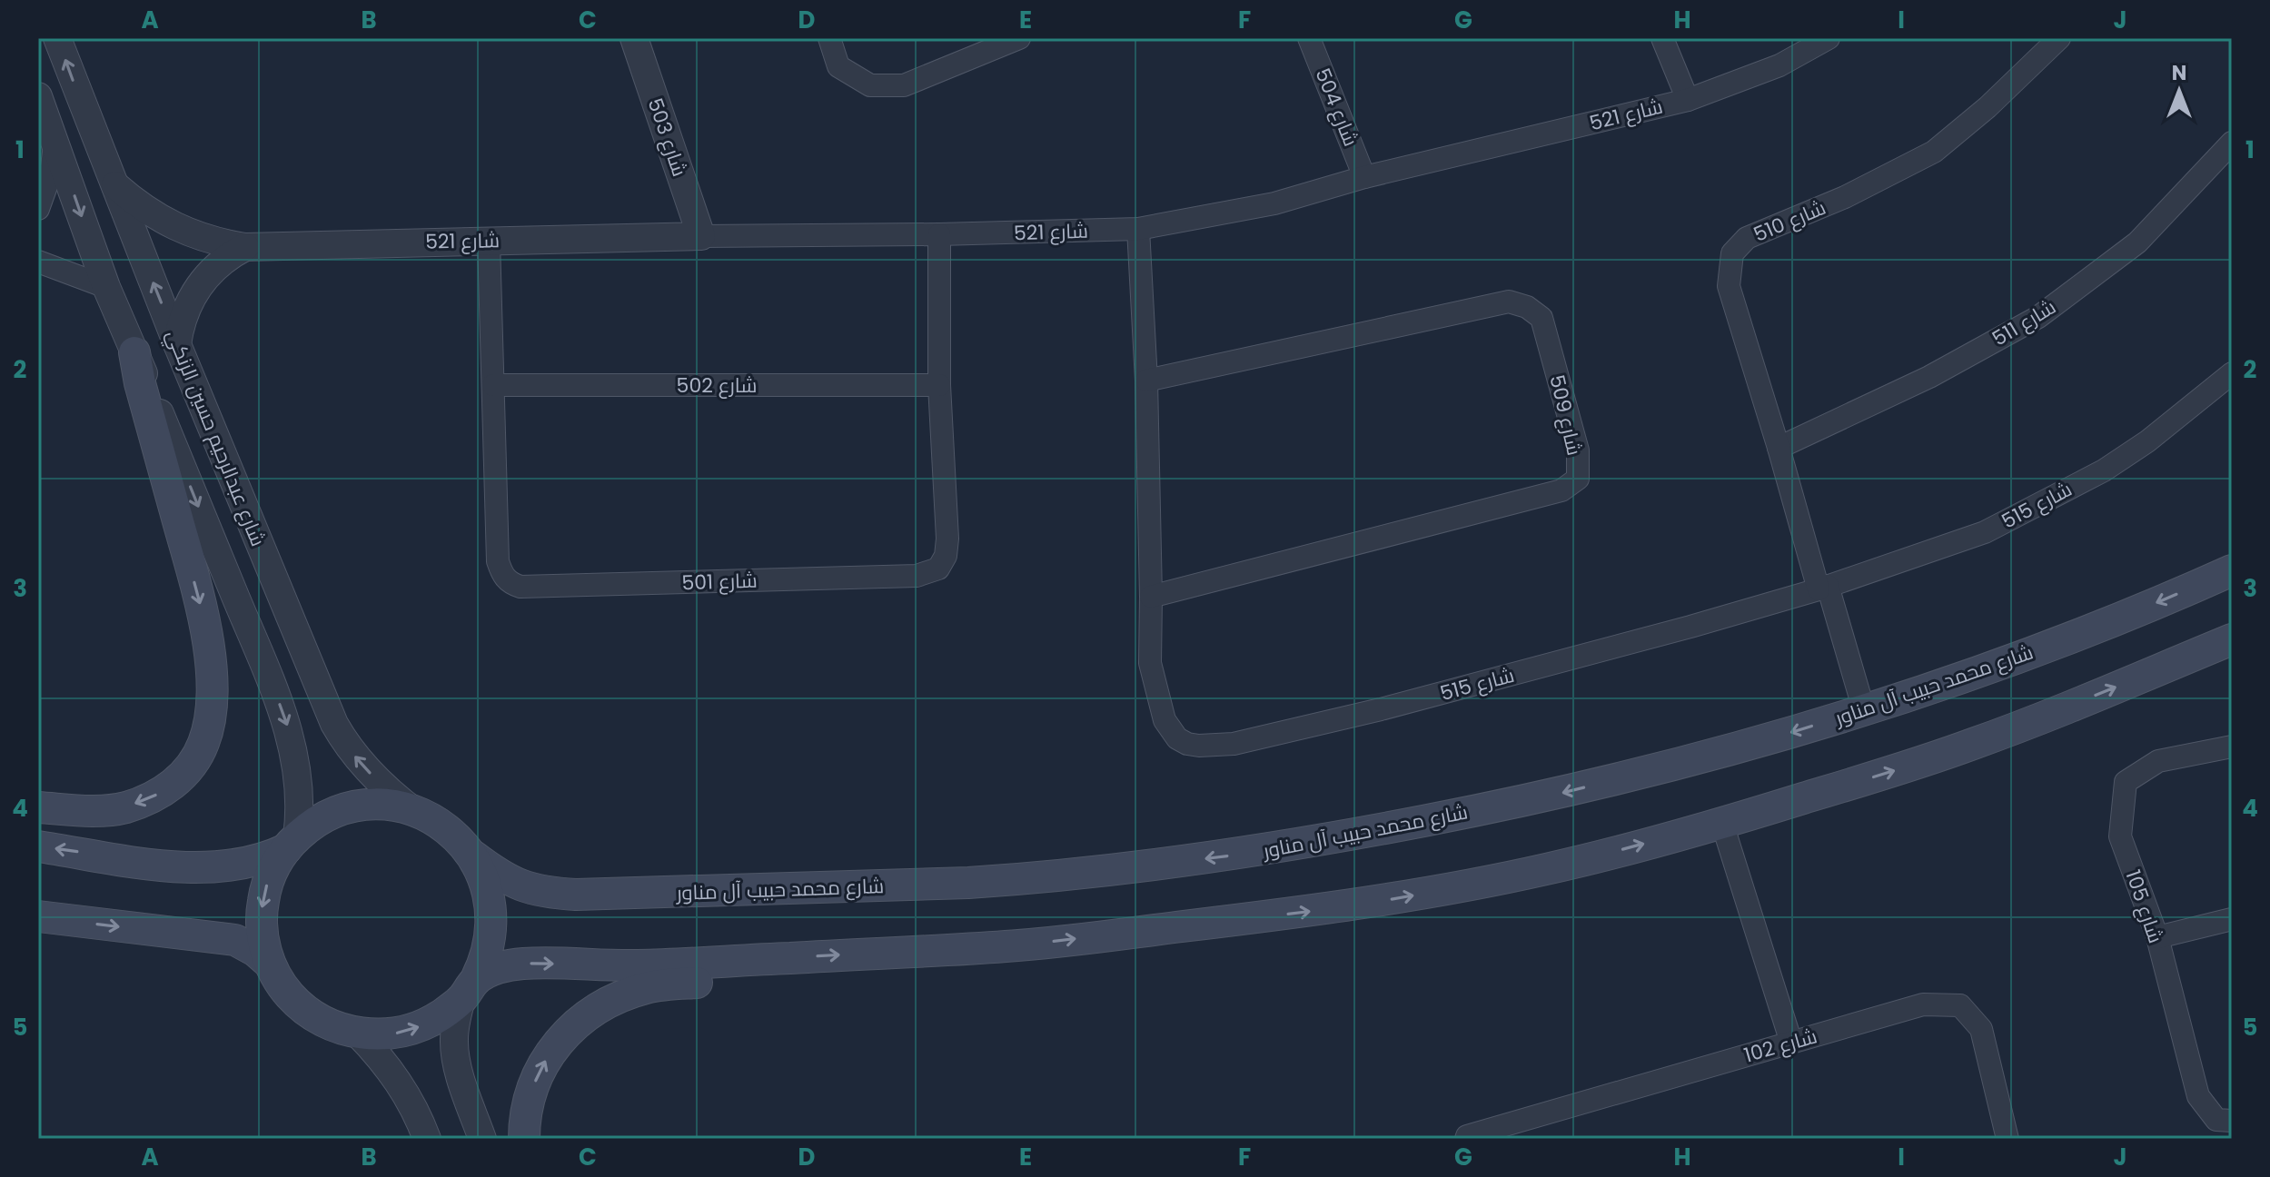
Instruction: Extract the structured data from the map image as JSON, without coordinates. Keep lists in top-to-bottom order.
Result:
{
  "streets": {
    "main road": ["شارع محمد حبيب آل مناور"],
    "street": [
      "شارع 504",
      "شارع 521",
      "شارع 503",
      "شارع 510",
      "شارع 511",
      "شارع 502",
      "شارع 509",
      "شارع عبدالرحيم حسين الزنكي",
      "شارع 515",
      "شارع 501",
      "شارع 105",
      "شارع 102"
    ]
  },
  "crossings": [
    ["شارع 504", "شارع 521"],
    ["شارع 521", "شارع 503"],
    ["شارع 521", "شارع عبدالرحيم حسين الزنكي"],
    ["شارع 521", "شارع 515"],
    ["شارع 521", "شارع 501"],
    ["شارع 510", "شارع 511"],
    ["شارع 510", "شارع 515"],
    ["شارع 510", "شارع محمد حبيب آل مناور"],
    ["شارع 502", "شارع 501"],
    ["شارع 509", "شارع 515"],
    ["شارع عبدالرحيم حسين الزنكي", "شارع محمد حبيب آل مناور"]
  ],
  "north": "top",
  "grid": {
    "columns": [
      "A",
      "B",
      "C",
      "D",
      "E",
      "F",
      "G",
      "H",
      "I",
      "J"
    ],
    "rows": [
      "1",
      "2",
      "3",
      "4",
      "5"
    ]
  }
}
